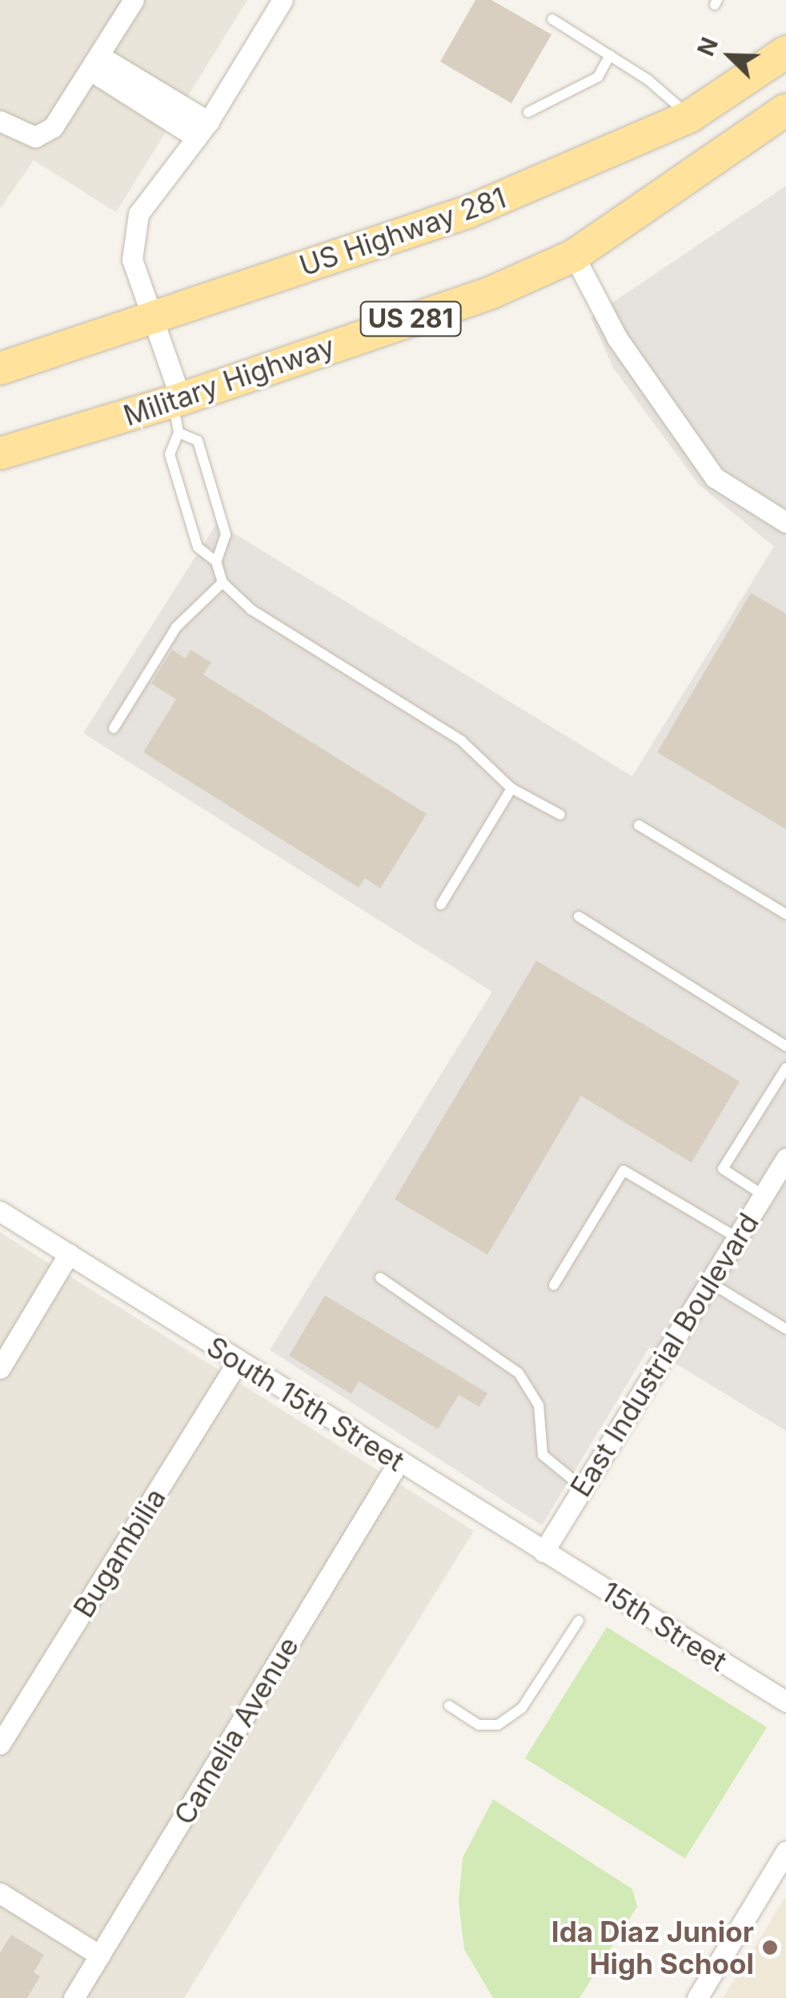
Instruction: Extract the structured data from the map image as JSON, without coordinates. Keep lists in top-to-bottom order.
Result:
{
  "streets": {
    "main road": ["US Highway 281", "US 281", "Military Highway"],
    "street": [
      "East Industrial Boulevard",
      "South 15th Street",
      "Bugambilia",
      "15th Street",
      "Camelia Avenue"
    ]
  },
  "crossings": [
    ["East Industrial Boulevard", "South 15th Street"],
    ["East Industrial Boulevard", "15th Street"],
    ["South 15th Street", "Bugambilia"],
    ["South 15th Street", "15th Street"],
    ["South 15th Street", "Camelia Avenue"]
  ],
  "places": ["Ida Diaz Junior High School"],
  "north": "top left"
}
